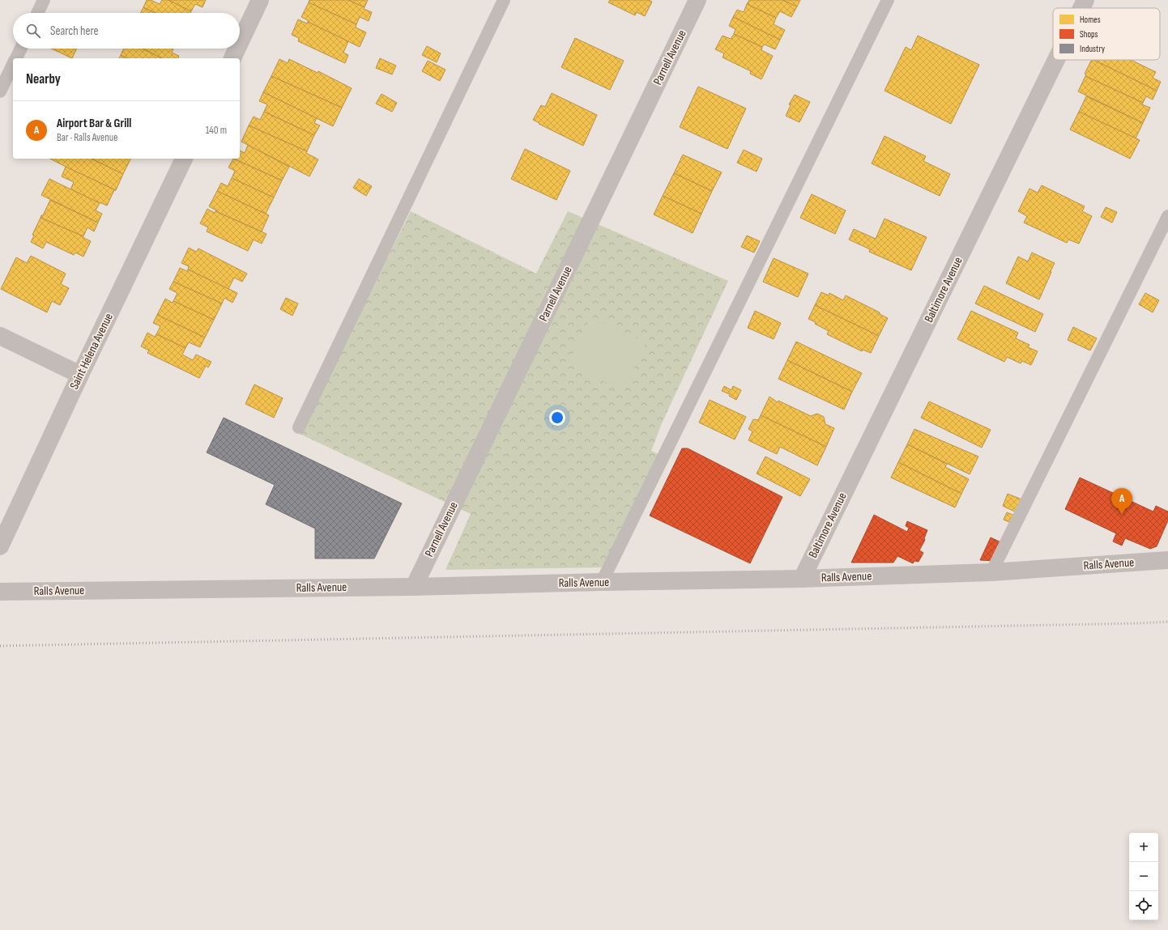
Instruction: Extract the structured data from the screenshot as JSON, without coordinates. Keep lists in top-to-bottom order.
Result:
{
  "streets": {
    "street": [
      "Parnell Avenue",
      "Baltimore Avenue",
      "Saint Helena Avenue",
      "Ralls Avenue"
    ]
  },
  "crossings": [
    ["Parnell Avenue", "Ralls Avenue"],
    ["Baltimore Avenue", "Ralls Avenue"]
  ],
  "legend": ["Homes", "Shops", "Industry"],
  "page": {
    "search": "Search here",
    "heading": "Nearby",
    "list": [
      {
        "mark": "A",
        "name": "Airport Bar & Grill",
        "note": "Bar · Ralls Avenue",
        "value": "140 m"
      }
    ],
    "pins": "A",
    "map_buttons": ["+", "−"]
  }
}
